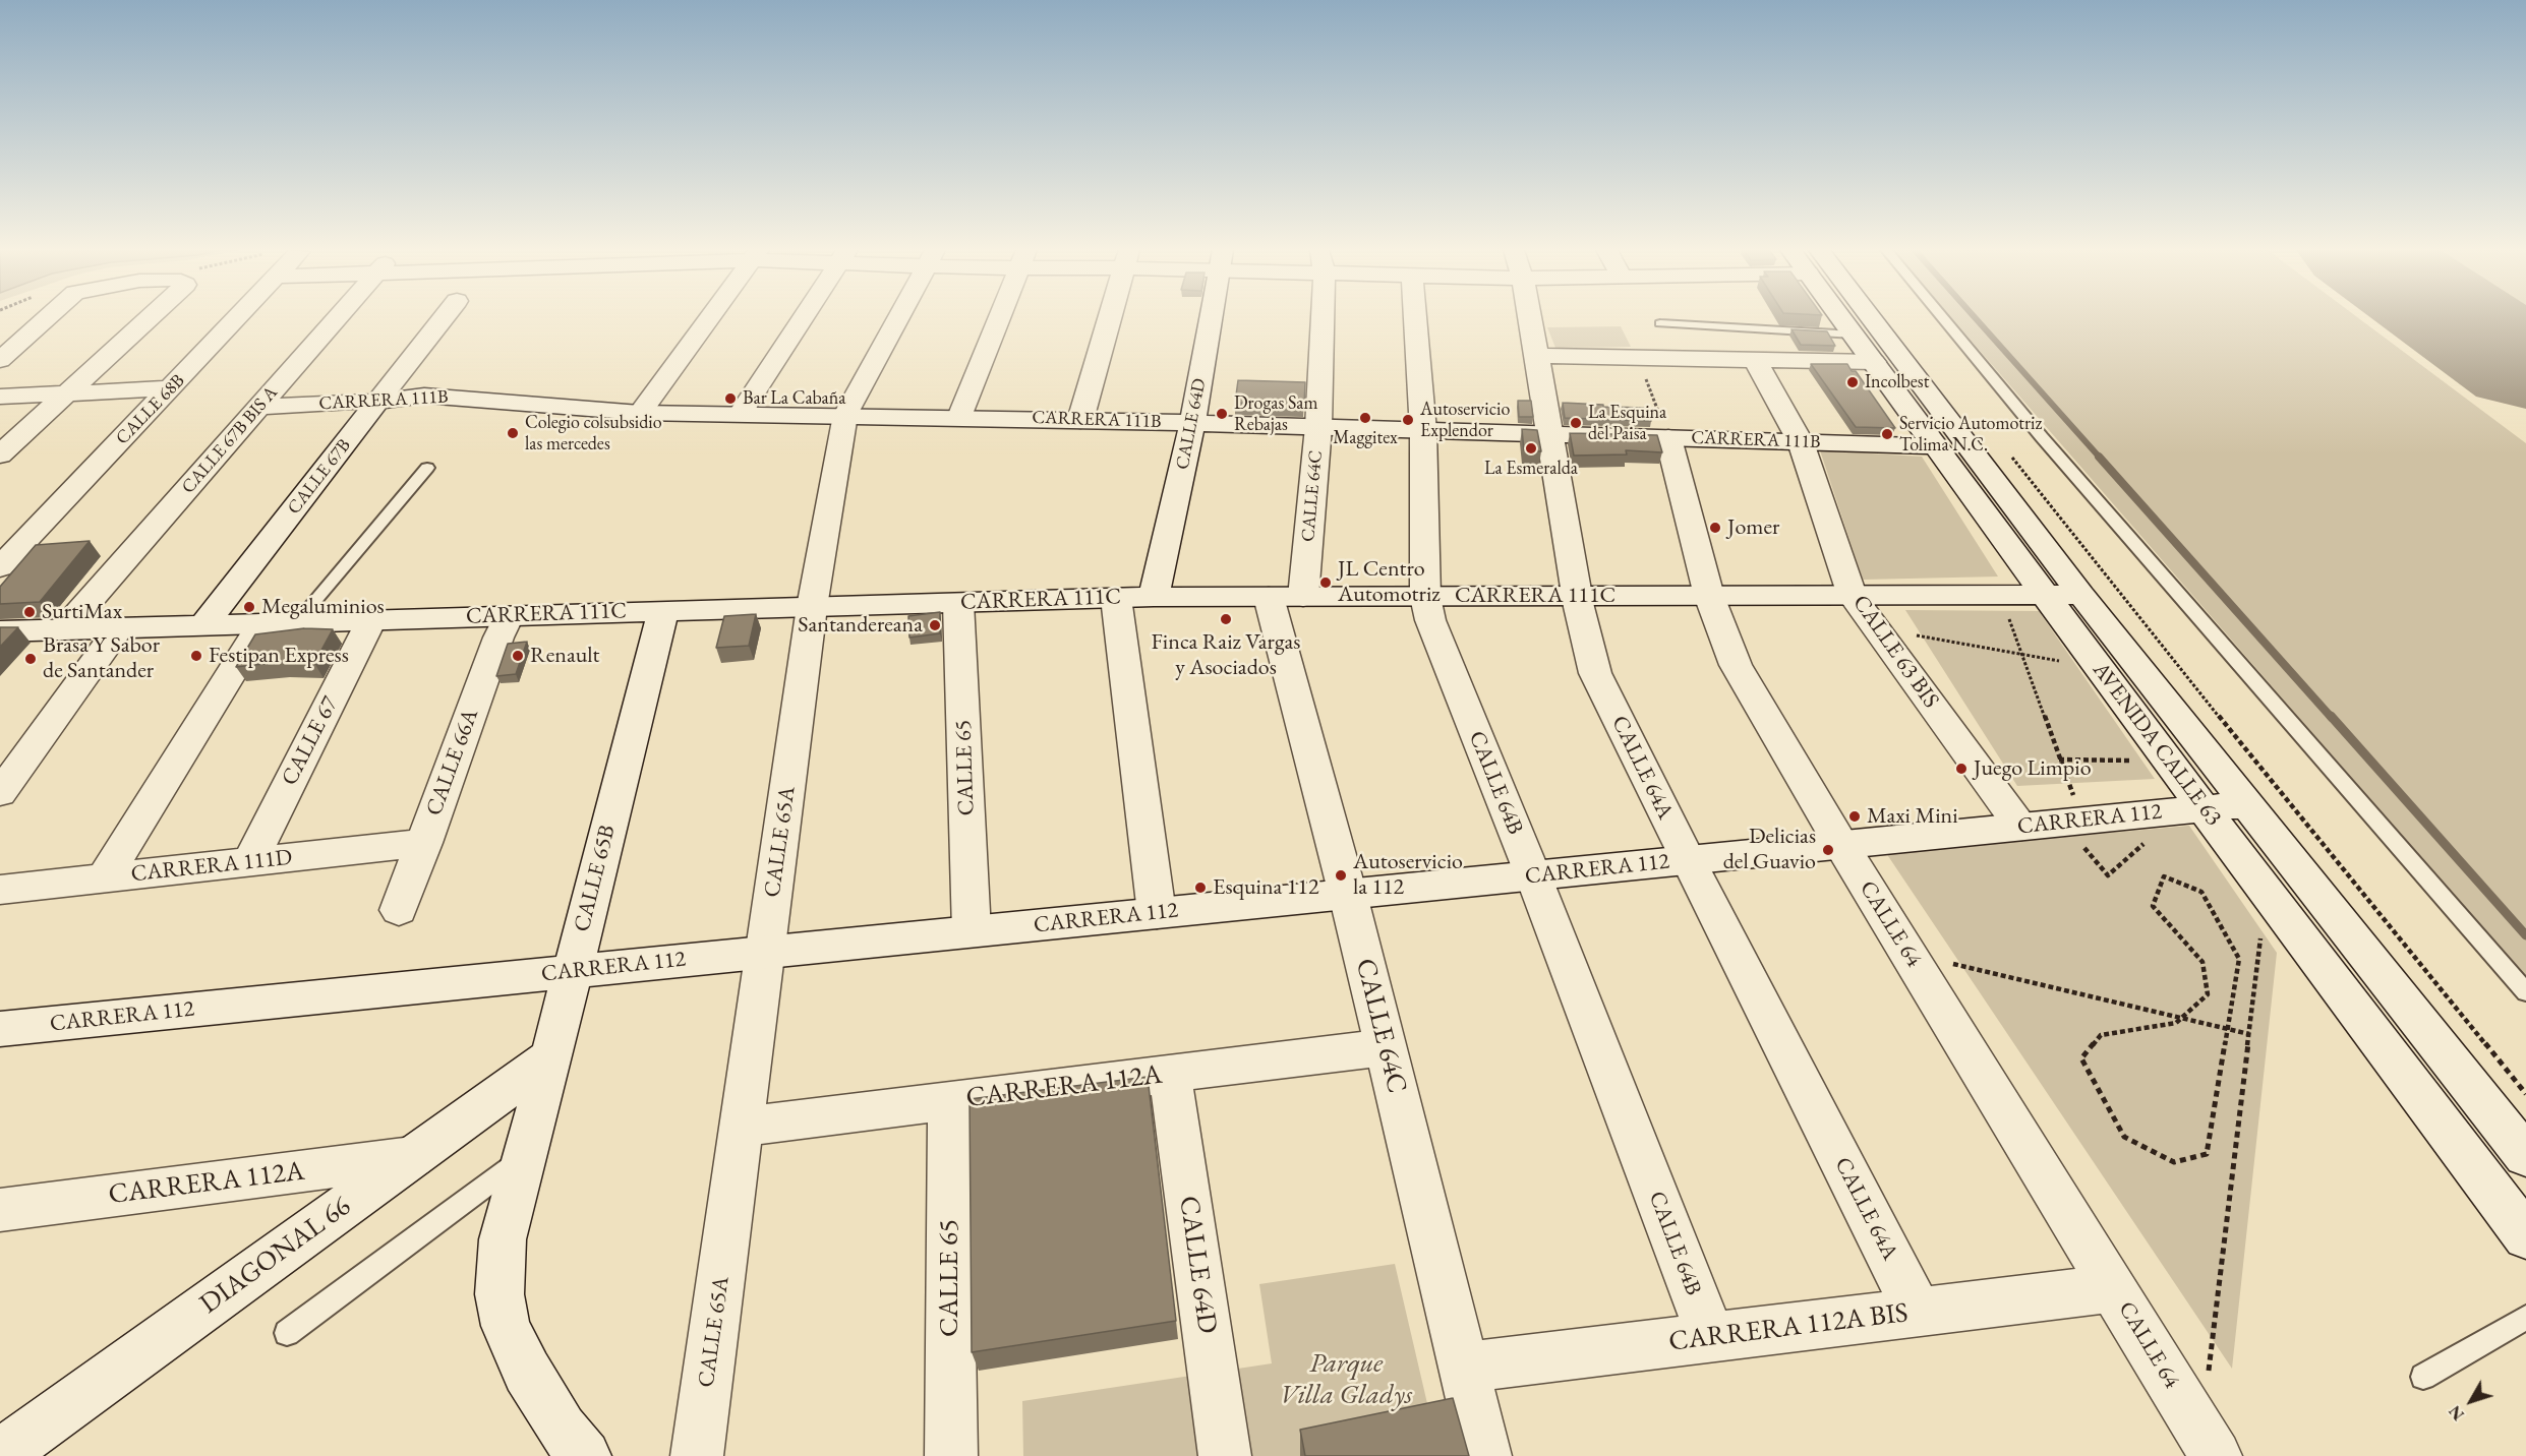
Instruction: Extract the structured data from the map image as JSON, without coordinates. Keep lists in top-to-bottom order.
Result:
{
  "streets": {
    "street": [
      "CARRERA 111B",
      "CALLE 68B",
      "CALLE 64D",
      "CALLE 67B BIS A",
      "CALLE 67B",
      "CALLE 64C",
      "CARRERA 111C",
      "CALLE 63 BIS",
      "CALLE 67",
      "AVENIDA CALLE 63",
      "CALLE 66A",
      "CALLE 65",
      "CALLE 64A",
      "CALLE 64B",
      "CARRERA 112",
      "CALLE 65A",
      "CARRERA 111D",
      "CALLE 65B",
      "CALLE 64",
      "CARRERA 112A",
      "DIAGONAL 66",
      "CARRERA 112A BIS"
    ]
  },
  "crossings": [
    ["CARRERA 111B", "CALLE 64D"],
    ["CARRERA 111B", "CALLE 67B BIS A"],
    ["CARRERA 111B", "CALLE 67B"],
    ["CARRERA 111B", "CALLE 64C"],
    ["CARRERA 111B", "CALLE 63 BIS"],
    ["CARRERA 111B", "AVENIDA CALLE 63"],
    ["CARRERA 111B", "CALLE 64A"],
    ["CARRERA 111B", "CALLE 64B"],
    ["CARRERA 111B", "CALLE 65A"],
    ["CARRERA 111B", "CALLE 64"],
    ["CALLE 64D", "CARRERA 111C"],
    ["CALLE 64D", "CARRERA 112A"],
    ["CALLE 67B BIS A", "CARRERA 111C"],
    ["CALLE 67B", "CARRERA 111C"],
    ["CALLE 64C", "CARRERA 111C"],
    ["CALLE 64C", "CARRERA 112"],
    ["CALLE 64C", "CARRERA 112A"],
    ["CALLE 64C", "CARRERA 112A BIS"],
    ["CARRERA 111C", "CALLE 63 BIS"],
    ["CARRERA 111C", "CALLE 67"],
    ["CARRERA 111C", "AVENIDA CALLE 63"],
    ["CARRERA 111C", "CALLE 66A"],
    ["CARRERA 111C", "CALLE 65"],
    ["CARRERA 111C", "CALLE 64A"],
    ["CARRERA 111C", "CALLE 64B"],
    ["CARRERA 111C", "CALLE 65A"],
    ["CARRERA 111C", "CALLE 65B"],
    ["CARRERA 111C", "CALLE 64"],
    ["CALLE 63 BIS", "CARRERA 112"],
    ["CALLE 67", "CARRERA 111D"],
    ["AVENIDA CALLE 63", "CARRERA 112"],
    ["CALLE 66A", "CARRERA 111D"],
    ["CALLE 65", "CARRERA 112"],
    ["CALLE 65", "CARRERA 112A"],
    ["CALLE 64A", "CARRERA 112"],
    ["CALLE 64A", "CARRERA 112A BIS"],
    ["CALLE 64B", "CARRERA 112"],
    ["CALLE 64B", "CARRERA 112A BIS"],
    ["CARRERA 112", "CALLE 65A"],
    ["CARRERA 112", "CALLE 65B"],
    ["CARRERA 112", "CALLE 64"],
    ["CALLE 65A", "CARRERA 112A"],
    ["CALLE 65B", "DIAGONAL 66"],
    ["CALLE 64", "CARRERA 112A BIS"],
    ["CARRERA 112A", "DIAGONAL 66"]
  ],
  "parks": ["Parque Villa Gladys"],
  "places": [
    "Incolbest",
    "Bar La Cabaña",
    "Drogas Sam Rebajas",
    "Maggitex",
    "Autoservicio Explendor",
    "La Esquina del Paisa",
    "Colegio colsubsidio las mercedes",
    "Servicio Automotriz Tolima N.C.",
    "La Esmeralda",
    "Jomer",
    "JL Centro Automotriz",
    "Megaluminios",
    "SurtiMax",
    "Finca Raiz Vargas y Asociados",
    "Santandereana",
    "Festipan Express",
    "Renault",
    "Brasa Y Sabor de Santander",
    "Juego Limpio",
    "Maxi Mini",
    "Delicias del Guavio",
    "Autoservicio la 112",
    "Esquina 112"
  ],
  "north": "bottom left"
}
